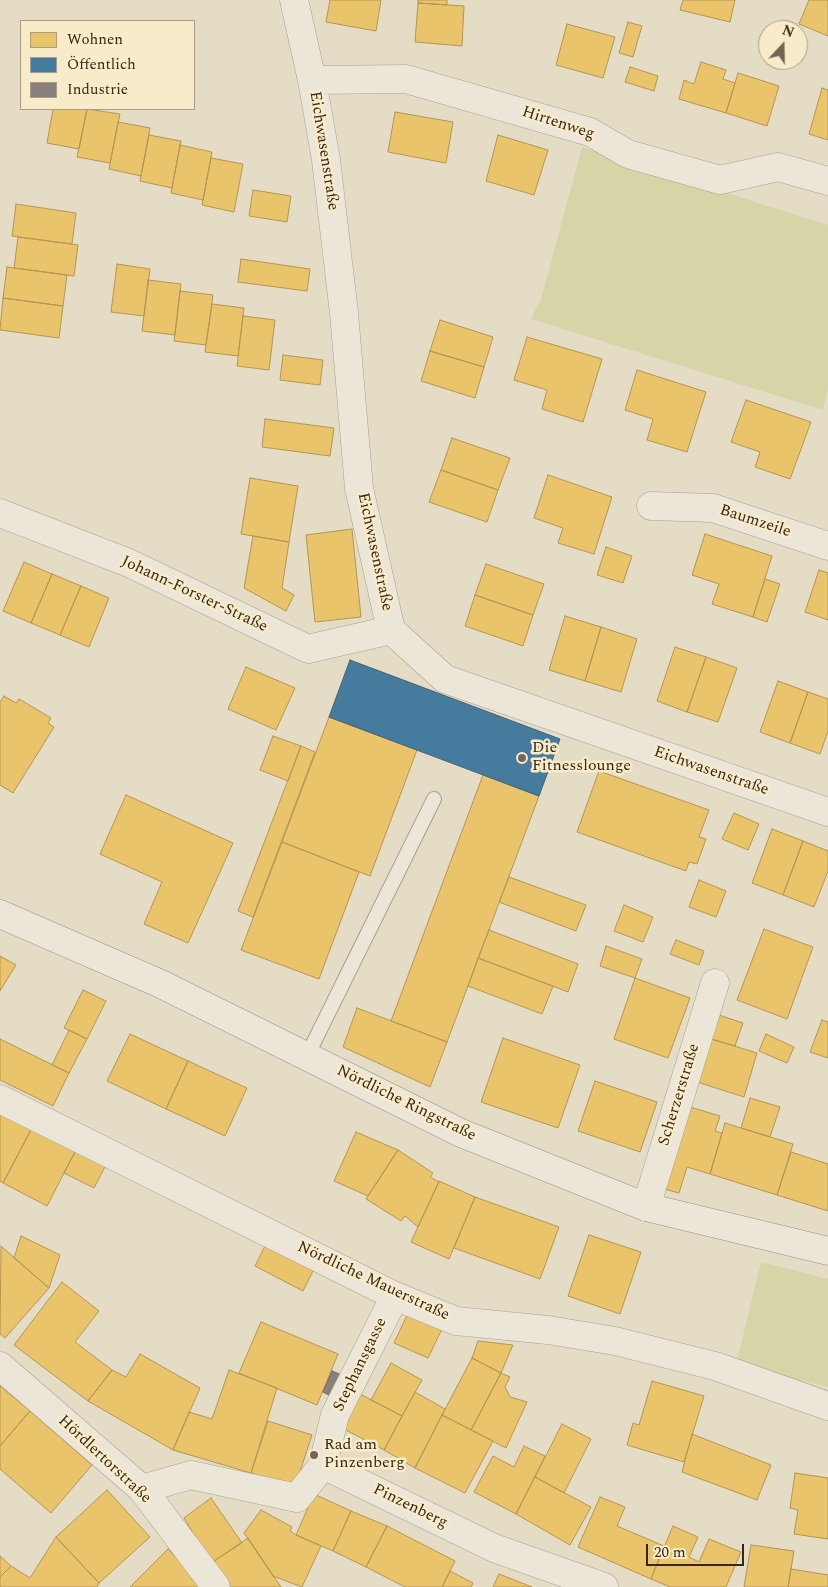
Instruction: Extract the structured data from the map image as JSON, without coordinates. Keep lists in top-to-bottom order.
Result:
{
  "streets": {
    "street": [
      "Hirtenweg",
      "Eichwasenstraße",
      "Baumzeile",
      "Johann-Forster-Straße",
      "Scherzerstraße",
      "Nördliche Ringstraße",
      "Nördliche Mauerstraße",
      "Stephansgasse",
      "Hördlertorstraße",
      "Pinzenberg"
    ]
  },
  "crossings": [
    ["Hirtenweg", "Eichwasenstraße"],
    ["Eichwasenstraße", "Johann-Forster-Straße"],
    ["Scherzerstraße", "Nördliche Ringstraße"],
    ["Nördliche Mauerstraße", "Stephansgasse"],
    ["Stephansgasse", "Pinzenberg"]
  ],
  "places": ["Die Fitnesslounge", "Rad am Pinzenberg"],
  "legend": ["Wohnen", "Öffentlich", "Industrie"],
  "scale_bar": "20 m",
  "north": "top"
}
